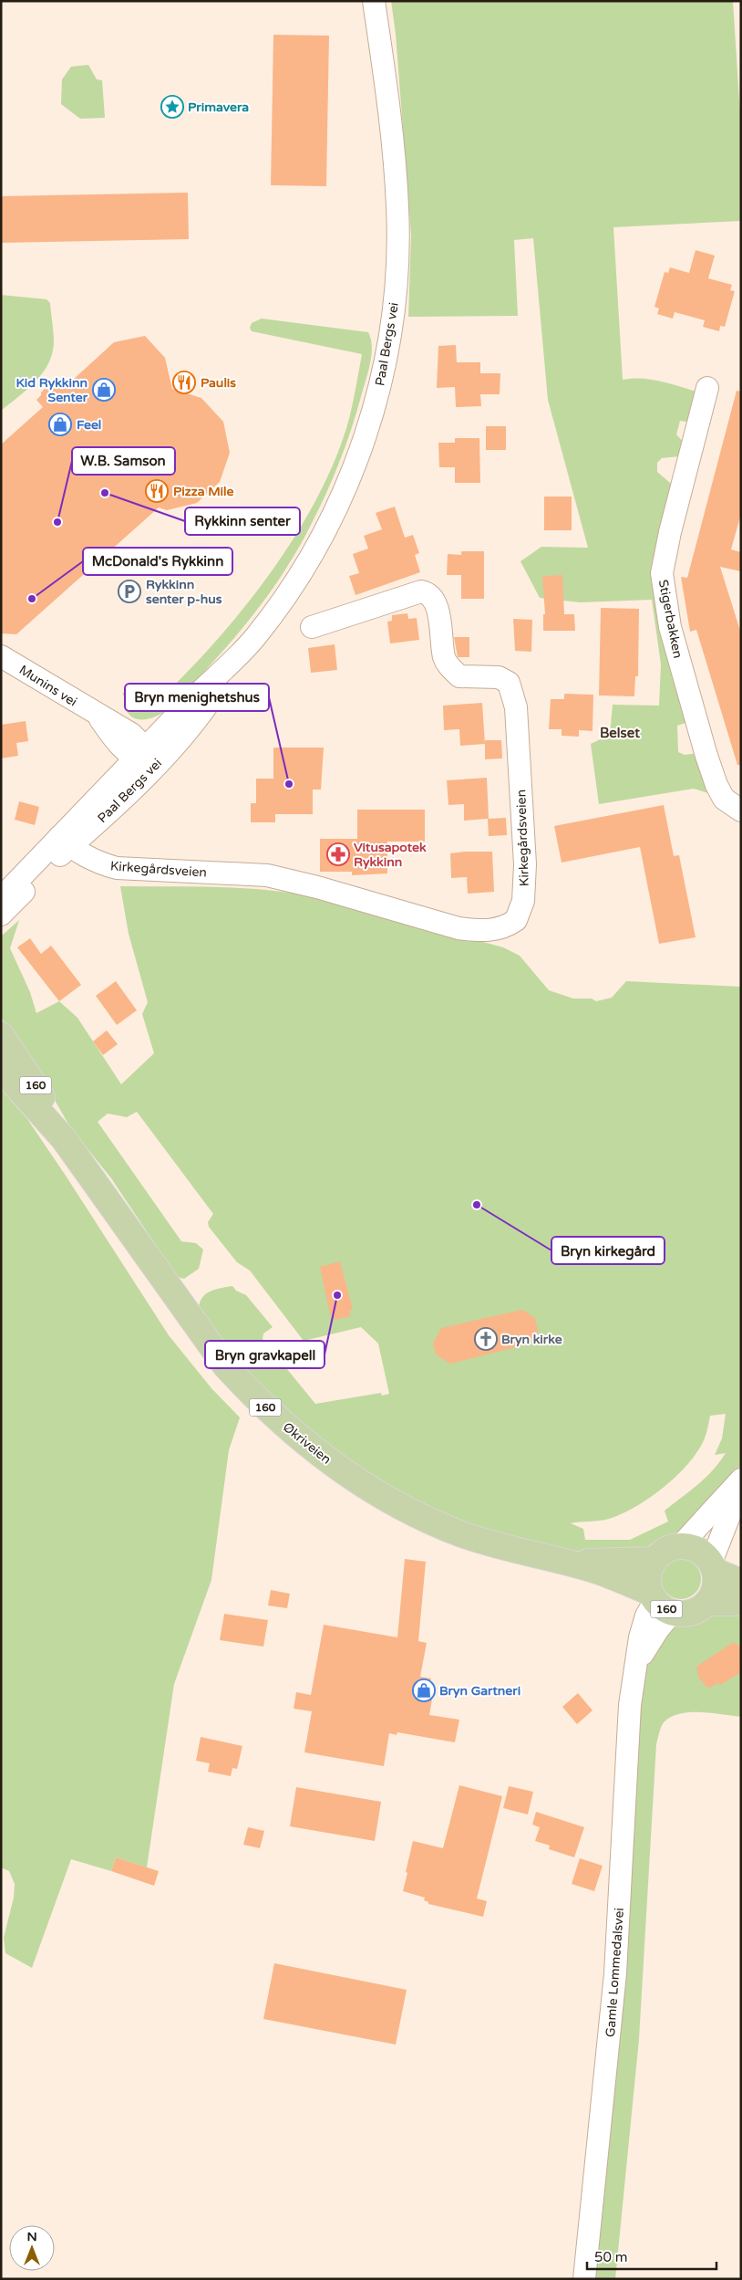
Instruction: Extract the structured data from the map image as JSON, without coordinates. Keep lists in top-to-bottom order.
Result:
{
  "streets": {
    "main road": ["160", "Økriveien"],
    "street": [
      "Paal Bergs vei",
      "Stigerbakken",
      "Munins vei",
      "Kirkegårdsveien",
      "Gamle Lommedalsvei"
    ]
  },
  "crossings": [
    ["Paal Bergs vei", "Munins vei"],
    ["Paal Bergs vei", "Kirkegårdsveien"],
    ["160", "Økriveien"],
    ["160", "Gamle Lommedalsvei"],
    ["Økriveien", "Gamle Lommedalsvei"]
  ],
  "districts": ["Belset"],
  "places": {
    "place": ["Primavera"],
    "restaurant": ["Paulis", "Pizza Mile"],
    "shop": ["Kid Rykkinn Senter", "Feel", "Bryn Gartneri"],
    "other": [
      "Rykkinn senter",
      "W.B. Samson",
      "McDonald's Rykkinn",
      "Bryn menighetshus",
      "Bryn kirkegård",
      "Bryn gravkapell"
    ],
    "parking": ["Rykkinn senter p-hus"],
    "pharmacy": ["Vitusapotek Rykkinn"],
    "church": ["Bryn kirke"]
  },
  "scale_bar": "50 m",
  "north": "top"
}
